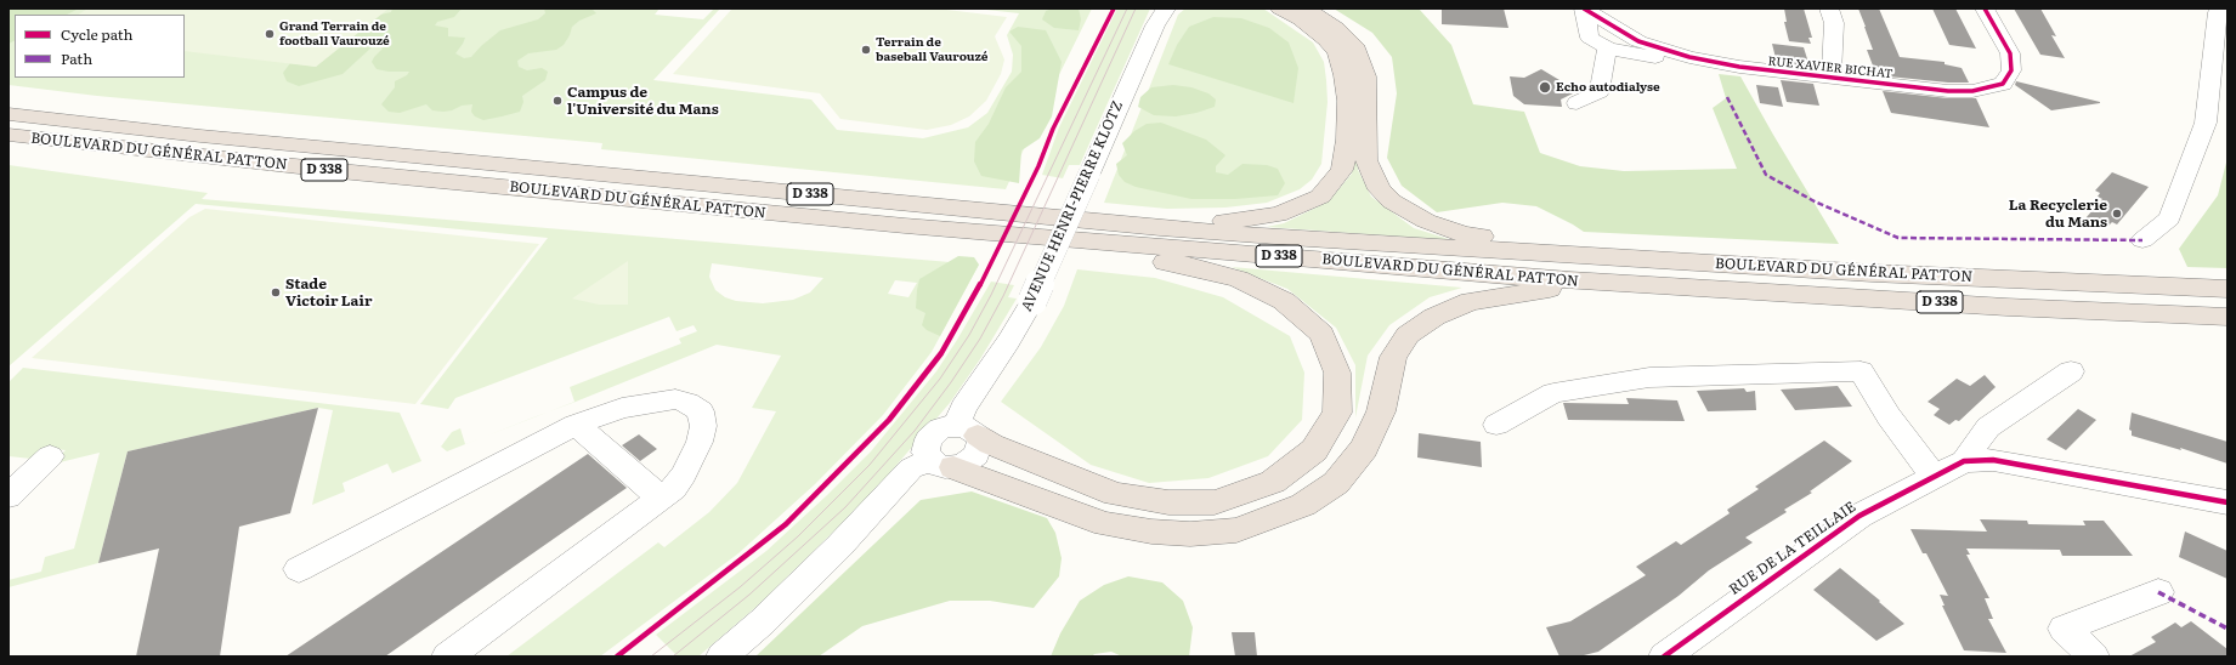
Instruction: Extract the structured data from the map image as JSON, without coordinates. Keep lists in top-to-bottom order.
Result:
{
  "streets": {
    "highway": ["BOULEVARD DU GÉNÉRAL PATTON", "D 338"],
    "street": ["RUE XAVIER BICHAT", "AVENUE HENRI-PIERRE KLOTZ", "RUE DE LA TEILLAIE"]
  },
  "crossings": [
    ["BOULEVARD DU GÉNÉRAL PATTON", "D 338"],
    ["D 338", "AVENUE HENRI-PIERRE KLOTZ"]
  ],
  "places": [
    "Grand Terrain de football Vaurouzé",
    "Terrain de baseball Vaurouzé",
    "Echo autodialyse",
    "Campus de l'Université du Mans",
    "La Recyclerie du Mans",
    "Stade Victoir Lair"
  ],
  "legend": ["Cycle path", "Path"]
}
